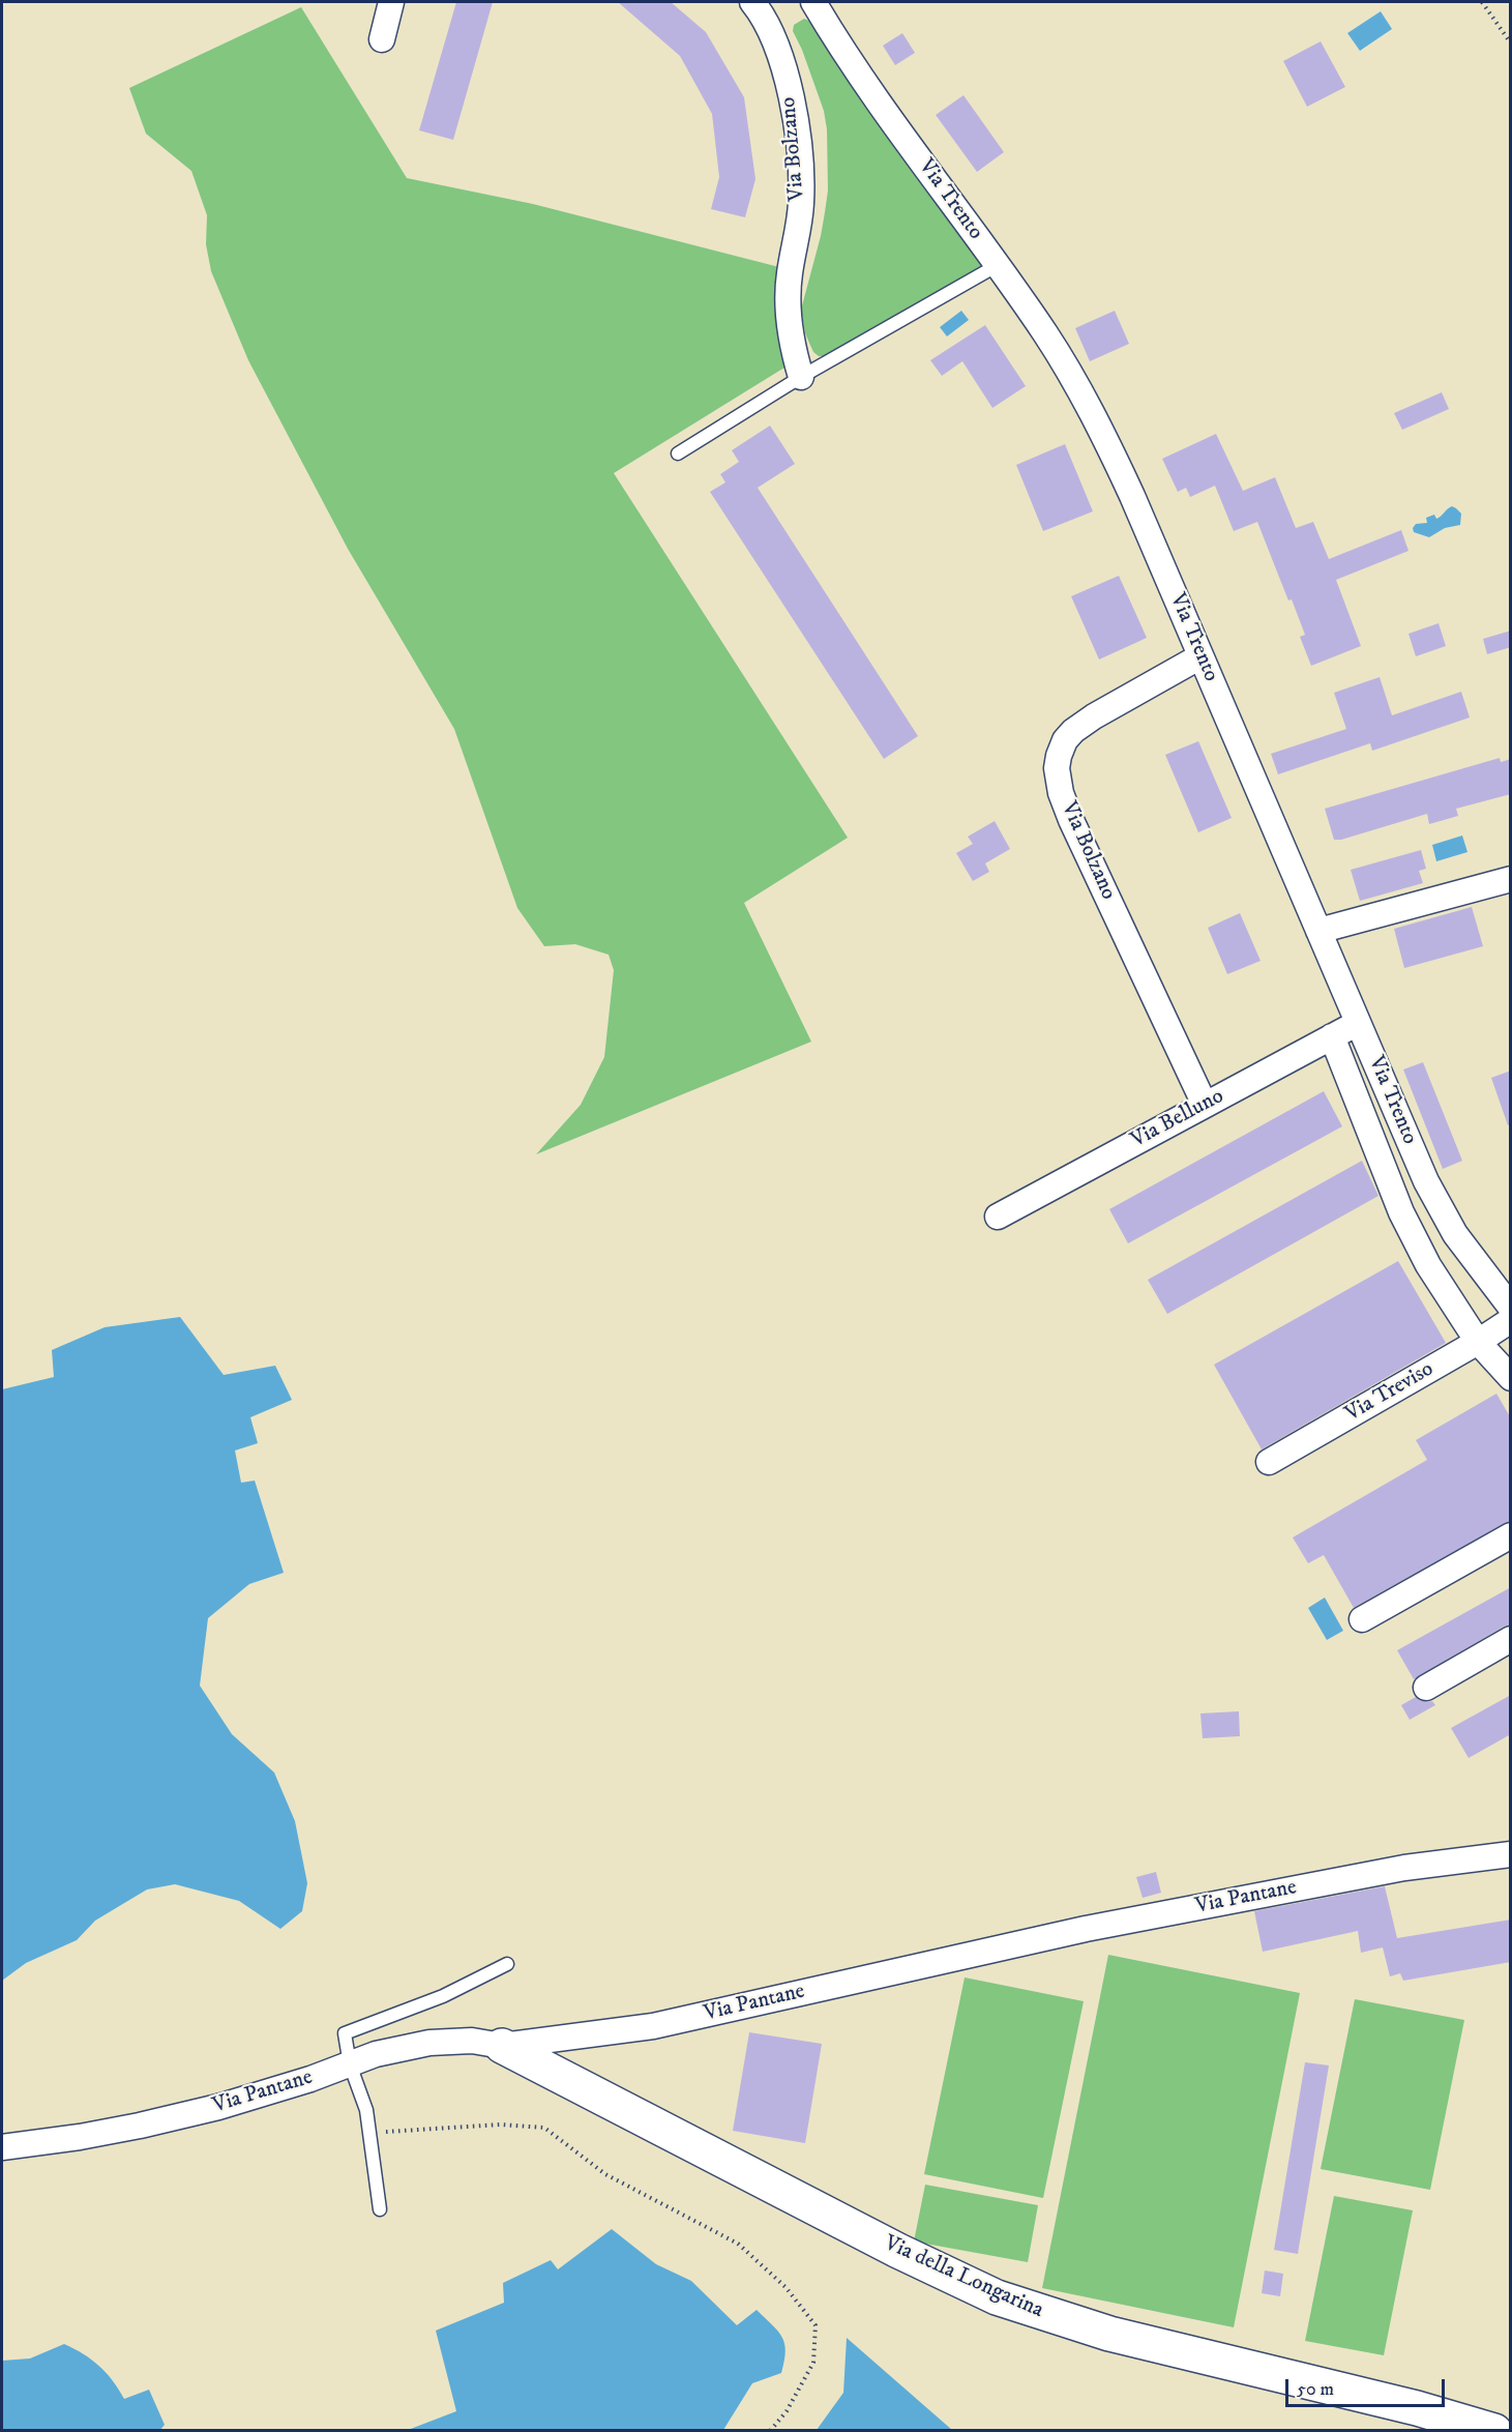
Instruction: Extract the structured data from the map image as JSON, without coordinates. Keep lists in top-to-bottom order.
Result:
{
  "streets": {
    "street": [
      "Via Bolzano",
      "Via Trento",
      "Via Belluno",
      "Via Treviso",
      "Via Pantane",
      "Via della Longarina"
    ]
  },
  "crossings": [
    ["Via Bolzano", "Via Trento"],
    ["Via Bolzano", "Via Belluno"],
    ["Via Trento", "Via Belluno"],
    ["Via Pantane", "Via della Longarina"]
  ],
  "scale_bar": "50 m"
}
